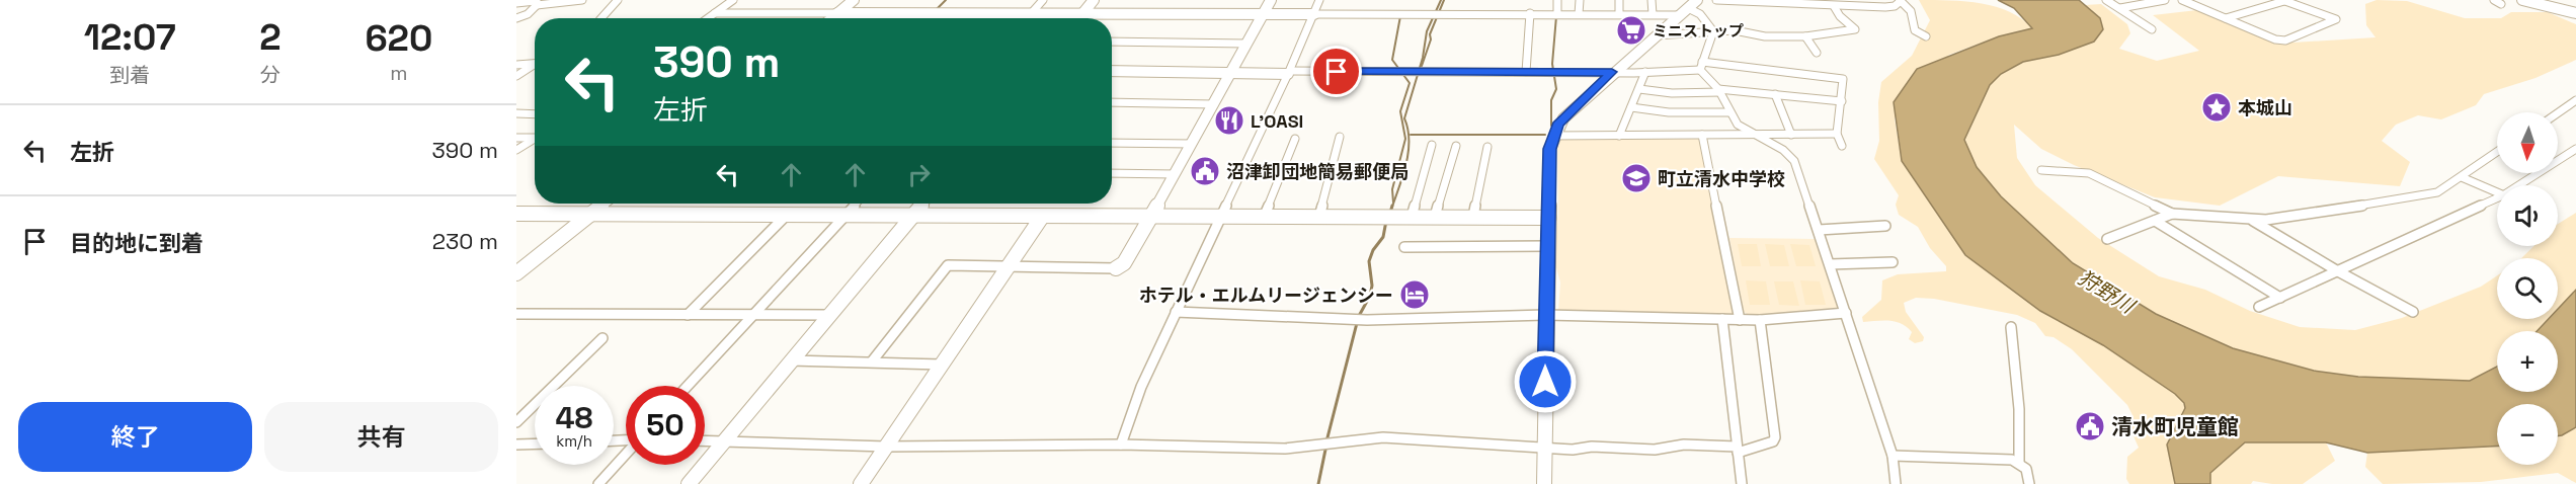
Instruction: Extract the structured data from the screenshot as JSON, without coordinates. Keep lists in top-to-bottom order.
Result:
{
  "water": ["狩野川"],
  "places": {
    "supermarket": ["ミニストップ"],
    "place": ["本城山"],
    "restaurant": ["L’OASI"],
    "public building": ["沼津卸団地簡易郵便局", "清水町児童館"],
    "school or university": ["町立清水中学校"],
    "hotel": ["ホテル・エルムリージェンシー"]
  },
  "north": "bottom",
  "page": {
    "eta": [
      "12:07",
      "到着",
      "2",
      "分",
      "620",
      "m"
    ],
    "turn": ["390 m", "左折"],
    "list": [
      {
        "name": "左折",
        "value": "390 m"
      },
      {
        "name": "目的地に到着",
        "value": "230 m"
      }
    ],
    "map_buttons": ["+", "−"],
    "speed": "48 km/h",
    "limit": "50",
    "buttons": ["終了", "共有"]
  }
}
